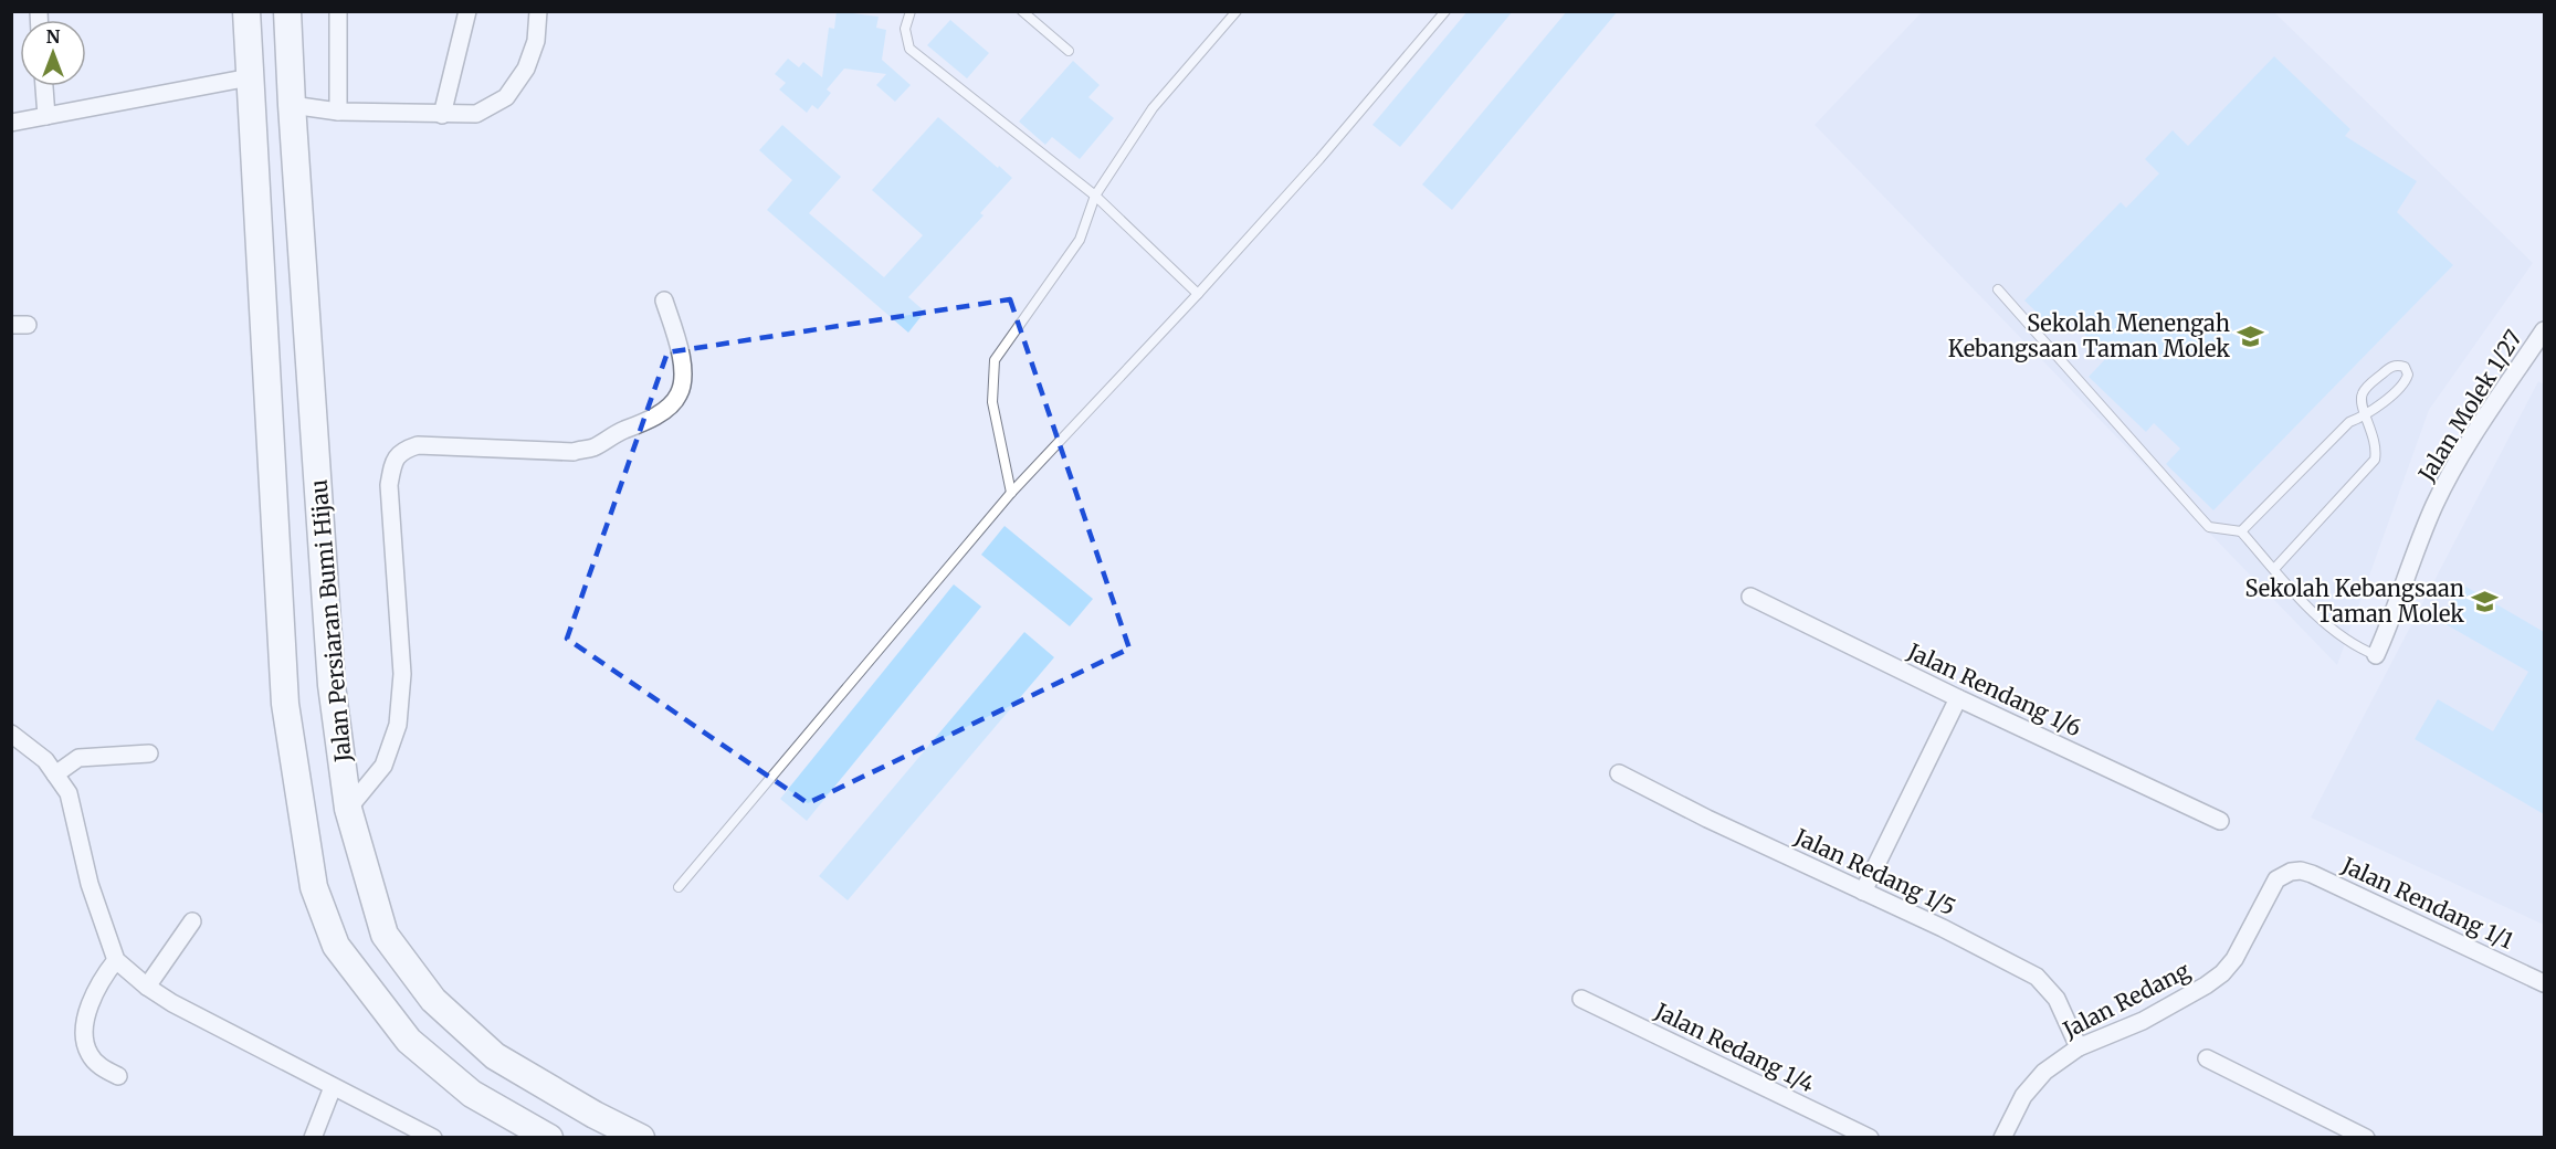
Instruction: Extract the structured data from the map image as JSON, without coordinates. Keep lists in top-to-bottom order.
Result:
{
  "streets": {
    "main road": ["Jalan Persiaran Bumi Hijau"],
    "street": [
      "Jalan Molek 1/27",
      "Jalan Rendang 1/6",
      "Jalan Redang 1/5",
      "Jalan Rendang 1/1",
      "Jalan Redang",
      "Jalan Redang 1/4"
    ]
  },
  "crossings": [
    ["Jalan Redang 1/5", "Jalan Redang"],
    ["Jalan Rendang 1/1", "Jalan Redang"]
  ],
  "places": {
    "school or university": ["Sekolah Menengah Kebangsaan Taman Molek", "Sekolah Kebangsaan Taman Molek"]
  },
  "north": "top"
}
